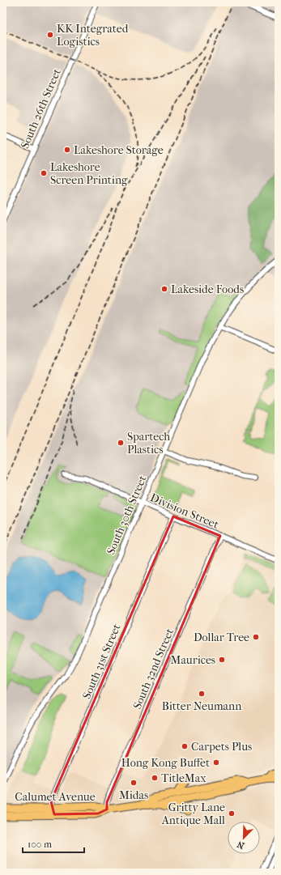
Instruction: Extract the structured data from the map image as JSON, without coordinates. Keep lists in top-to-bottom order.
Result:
{
  "streets": {
    "main road": ["Calumet Avenue"],
    "street": [
      "South 26th Street",
      "Division Street",
      "South 30th Street",
      "South 31st Street",
      "South 32nd Street"
    ]
  },
  "crossings": [
    ["Division Street", "South 30th Street"],
    ["Division Street", "South 31st Street"],
    ["Division Street", "South 32nd Street"],
    ["South 31st Street", "Calumet Avenue"],
    ["South 32nd Street", "Calumet Avenue"]
  ],
  "places": [
    "KK Integrated Logistics",
    "Lakeshore Storage",
    "Lakeshore Screen Printing",
    "Lakeside Foods",
    "Spartech Plastics",
    "Dollar Tree",
    "Maurices",
    "Bitter Neumann",
    "Carpets Plus",
    "Hong Kong Buffet",
    "TitleMax",
    "Midas",
    "Gritty Lane Antique Mall"
  ],
  "scale_bar": "100 m",
  "north": "bottom left"
}
